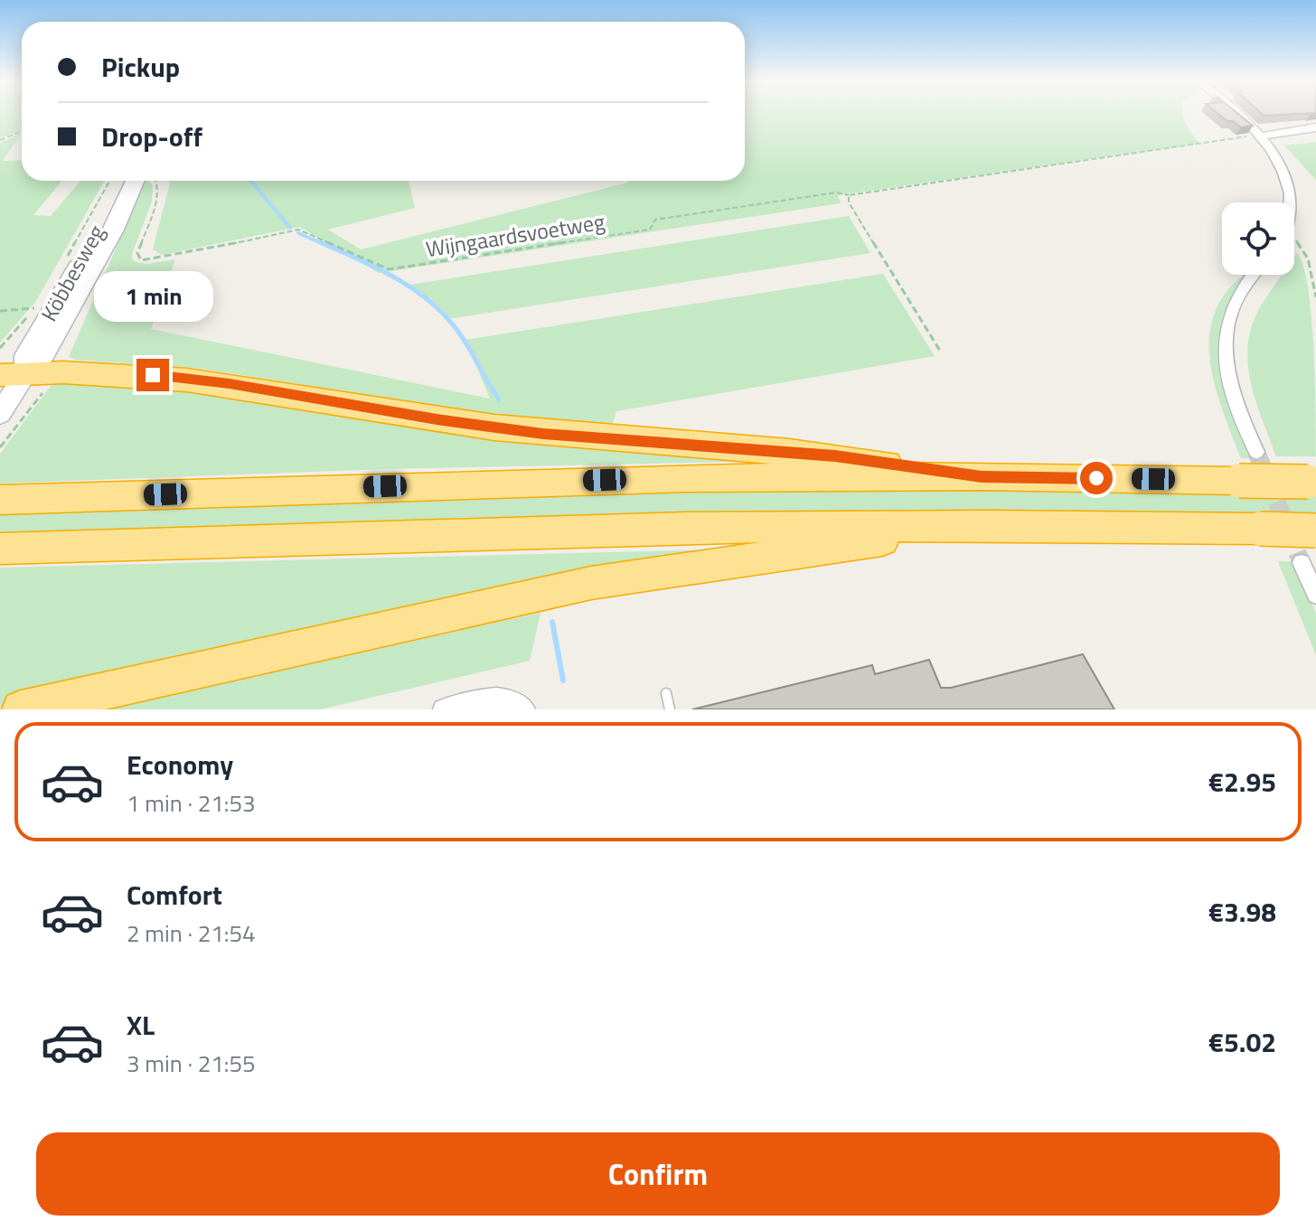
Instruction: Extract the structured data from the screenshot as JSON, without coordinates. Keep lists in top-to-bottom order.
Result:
{
  "streets": {
    "main road": ["Köbbesweg"],
    "path": ["Wijngaardsvoetweg"]
  },
  "page": {
    "banner": ["Pickup", "Drop-off"],
    "bubble": "1 min",
    "list": [
      {
        "name": "Economy",
        "note": "1 min · 21:53",
        "value": "€2.95"
      },
      {
        "name": "Comfort",
        "note": "2 min · 21:54",
        "value": "€3.98"
      },
      {
        "name": "XL",
        "note": "3 min · 21:55",
        "value": "€5.02"
      }
    ],
    "buttons": "Confirm"
  }
}
